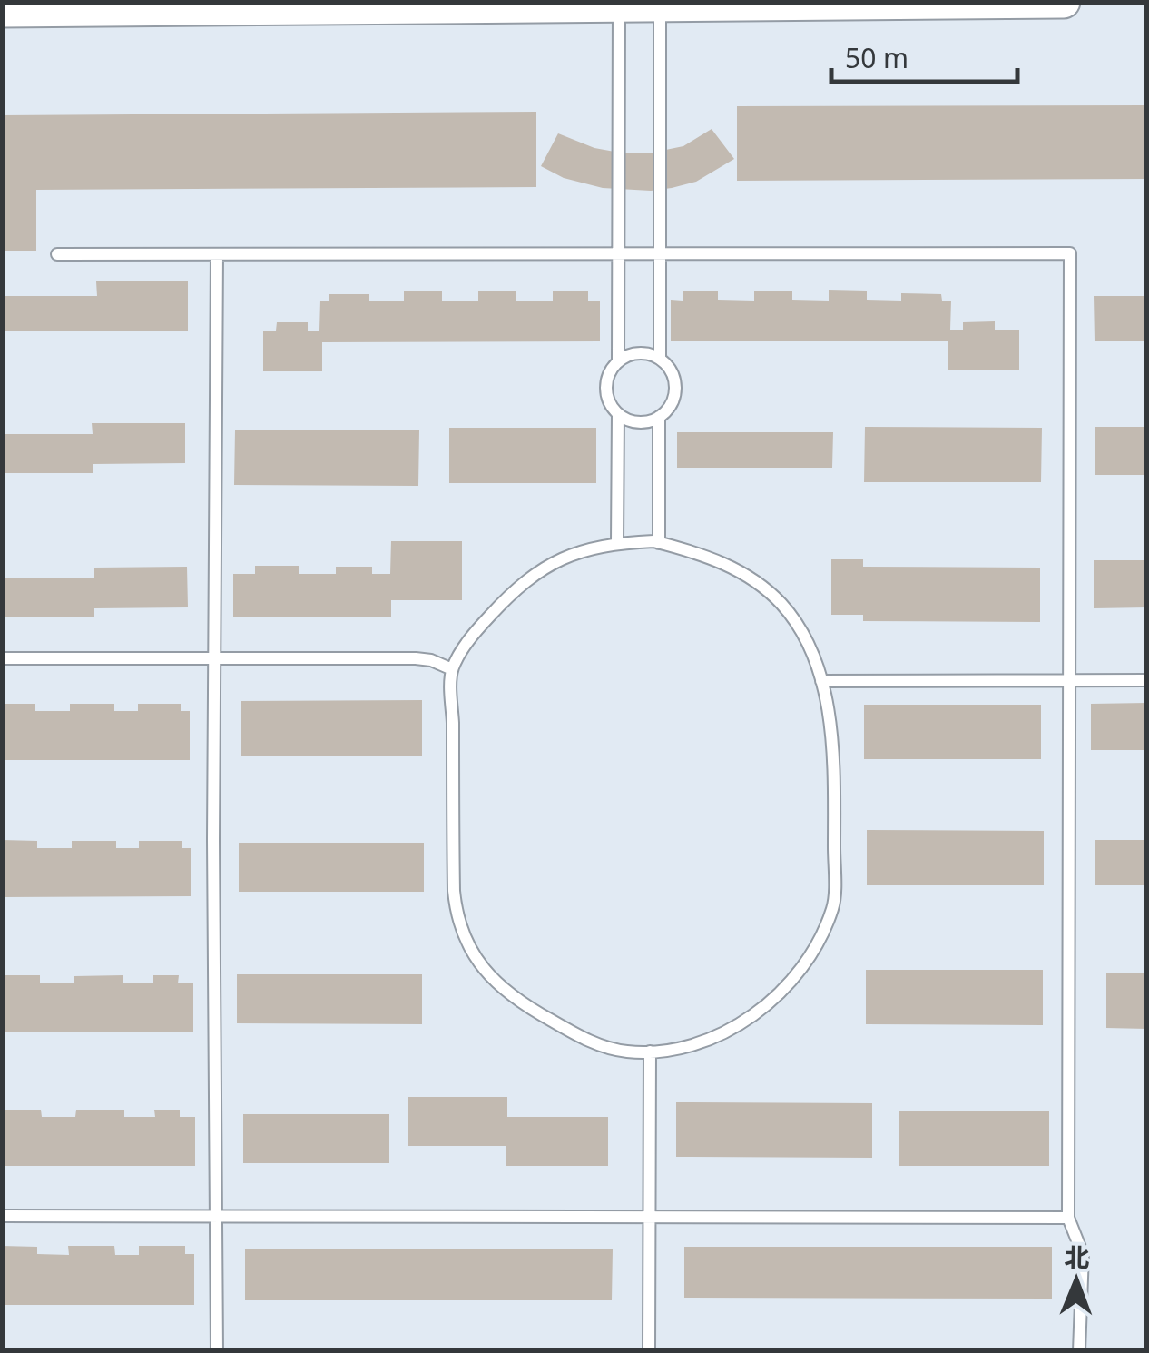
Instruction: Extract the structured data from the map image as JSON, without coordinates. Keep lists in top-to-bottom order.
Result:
{
  "scale_bar": "50 m",
  "north": "top"
}
